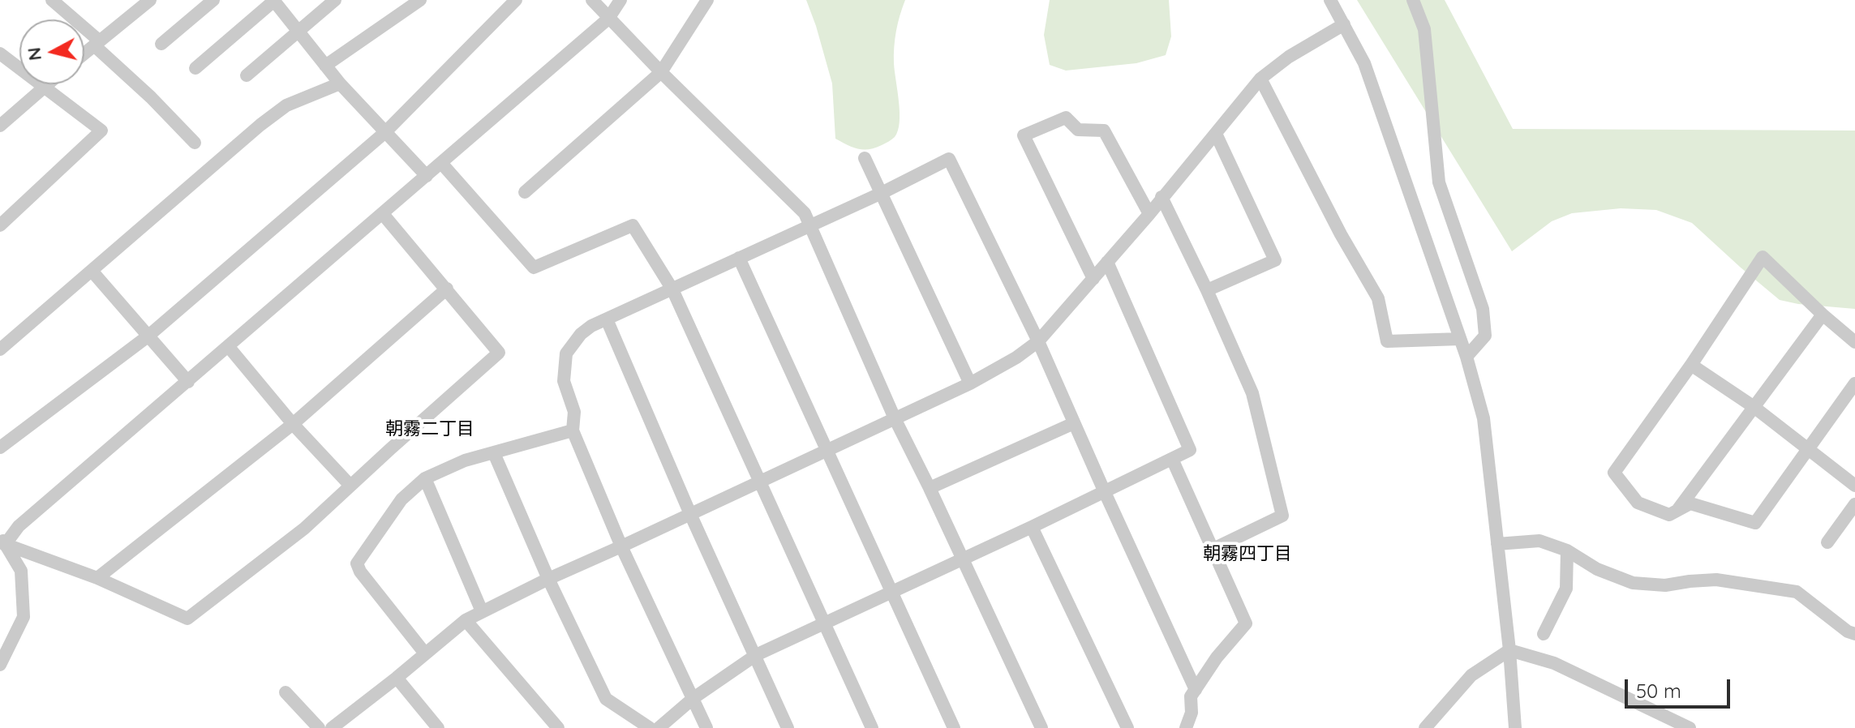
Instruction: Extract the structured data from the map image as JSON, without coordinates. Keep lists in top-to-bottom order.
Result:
{
  "districts": ["朝霧二丁目", "朝霧四丁目"],
  "scale_bar": "50 m",
  "north": "left"
}
